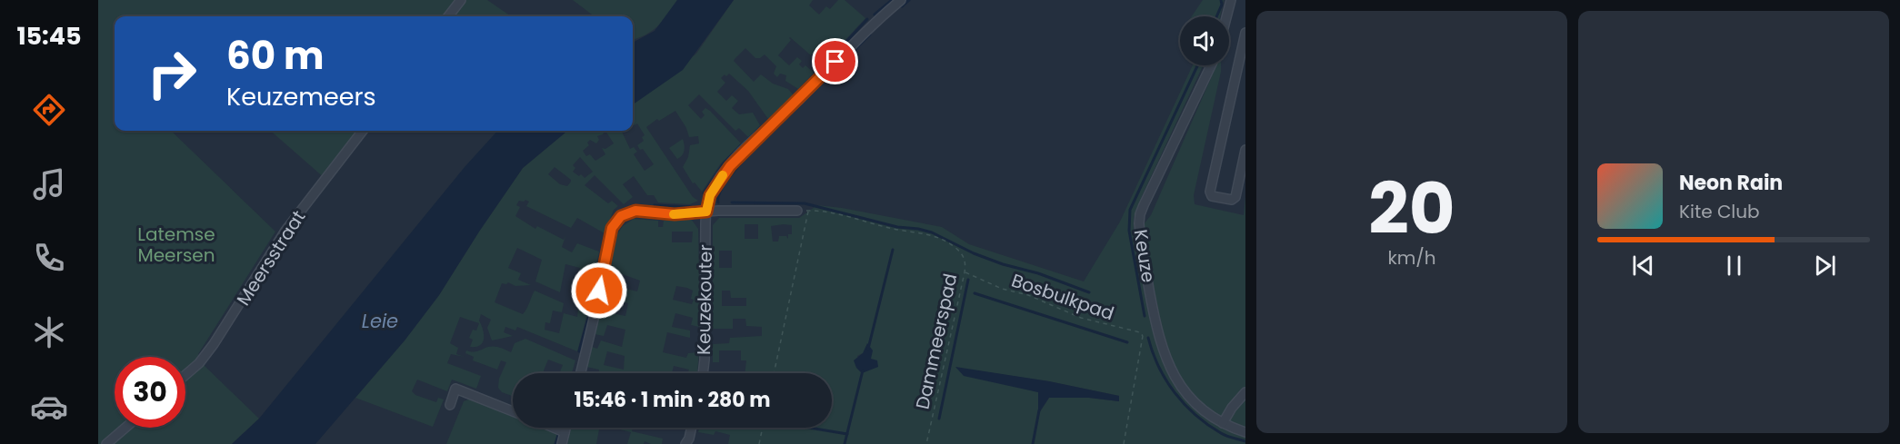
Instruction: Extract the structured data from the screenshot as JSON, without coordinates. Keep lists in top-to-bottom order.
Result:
{
  "streets": {
    "street": ["Keuze", "Meersstraat", "Keuzekouter"],
    "path": ["Bosbulkpad", "Dammeerspad"]
  },
  "crossings": [
    ["Bosbulkpad", "Dammeerspad"]
  ],
  "water": ["Leie"],
  "parks": ["Latemse Meersen"],
  "page": {
    "tabs": "15:45",
    "tile": ["20", "km/h"],
    "turn": ["60 m", "Keuzemeers"],
    "song": ["Neon Rain", "Kite Club"],
    "limit": "30",
    "trip": "15:46 · 1 min · 280 m"
  }
}
